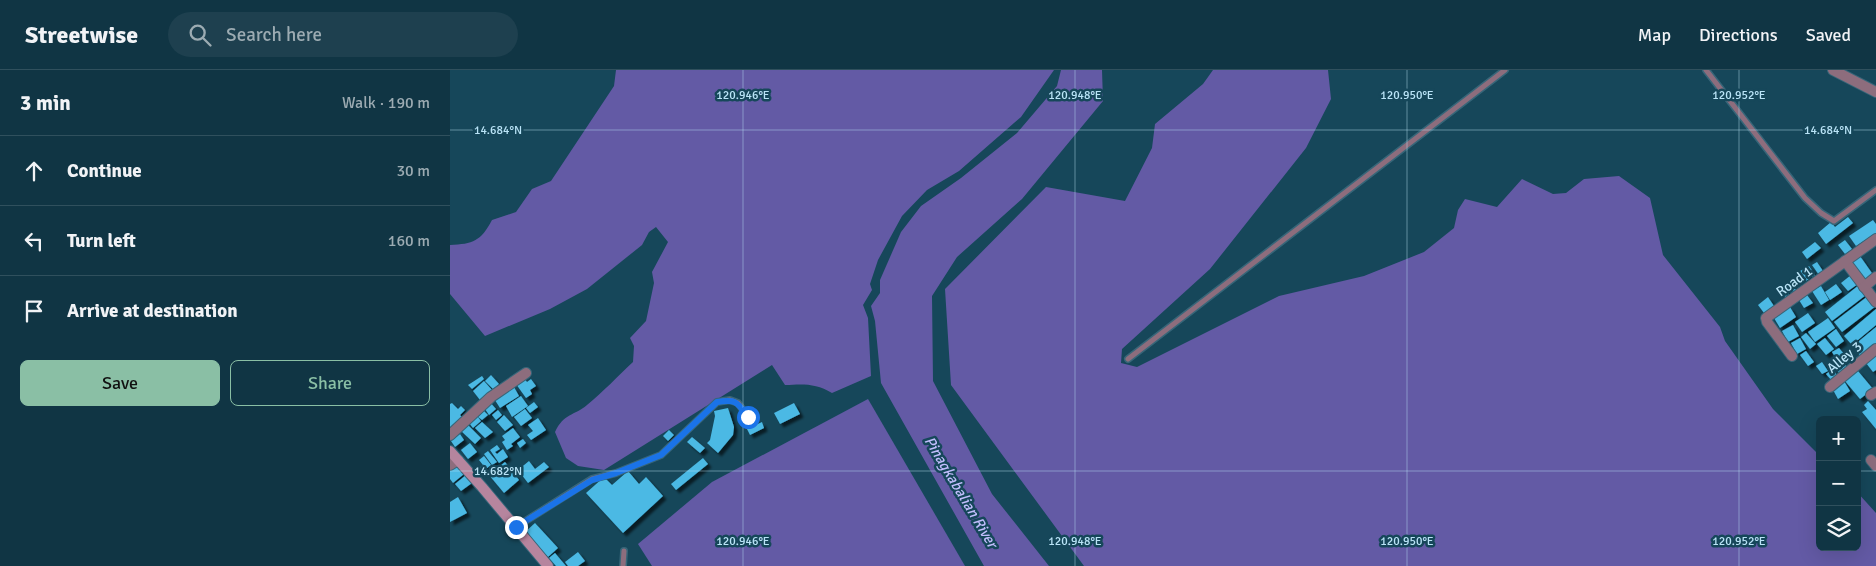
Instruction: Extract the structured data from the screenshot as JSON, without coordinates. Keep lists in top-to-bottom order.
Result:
{
  "streets": {
    "street": ["Road 1", "Alley 3"]
  },
  "water": ["Pinagkabalian River"],
  "page": {
    "header": "Streetwise",
    "search": "Search here",
    "nav": ["Map", "Directions", "Saved"],
    "heading": ["3 min", "Walk · 190 m"],
    "list": [
      ["Continue", "30 m"],
      ["Turn left", "160 m"],
      "Arrive at destination"
    ],
    "buttons": ["Save", "Share"],
    "map_buttons": ["+", "−"]
  },
  "coordinates": [
    "120.946°E",
    "120.948°E",
    "120.950°E",
    "120.952°E",
    "14.684°N",
    "14.682°N"
  ]
}
